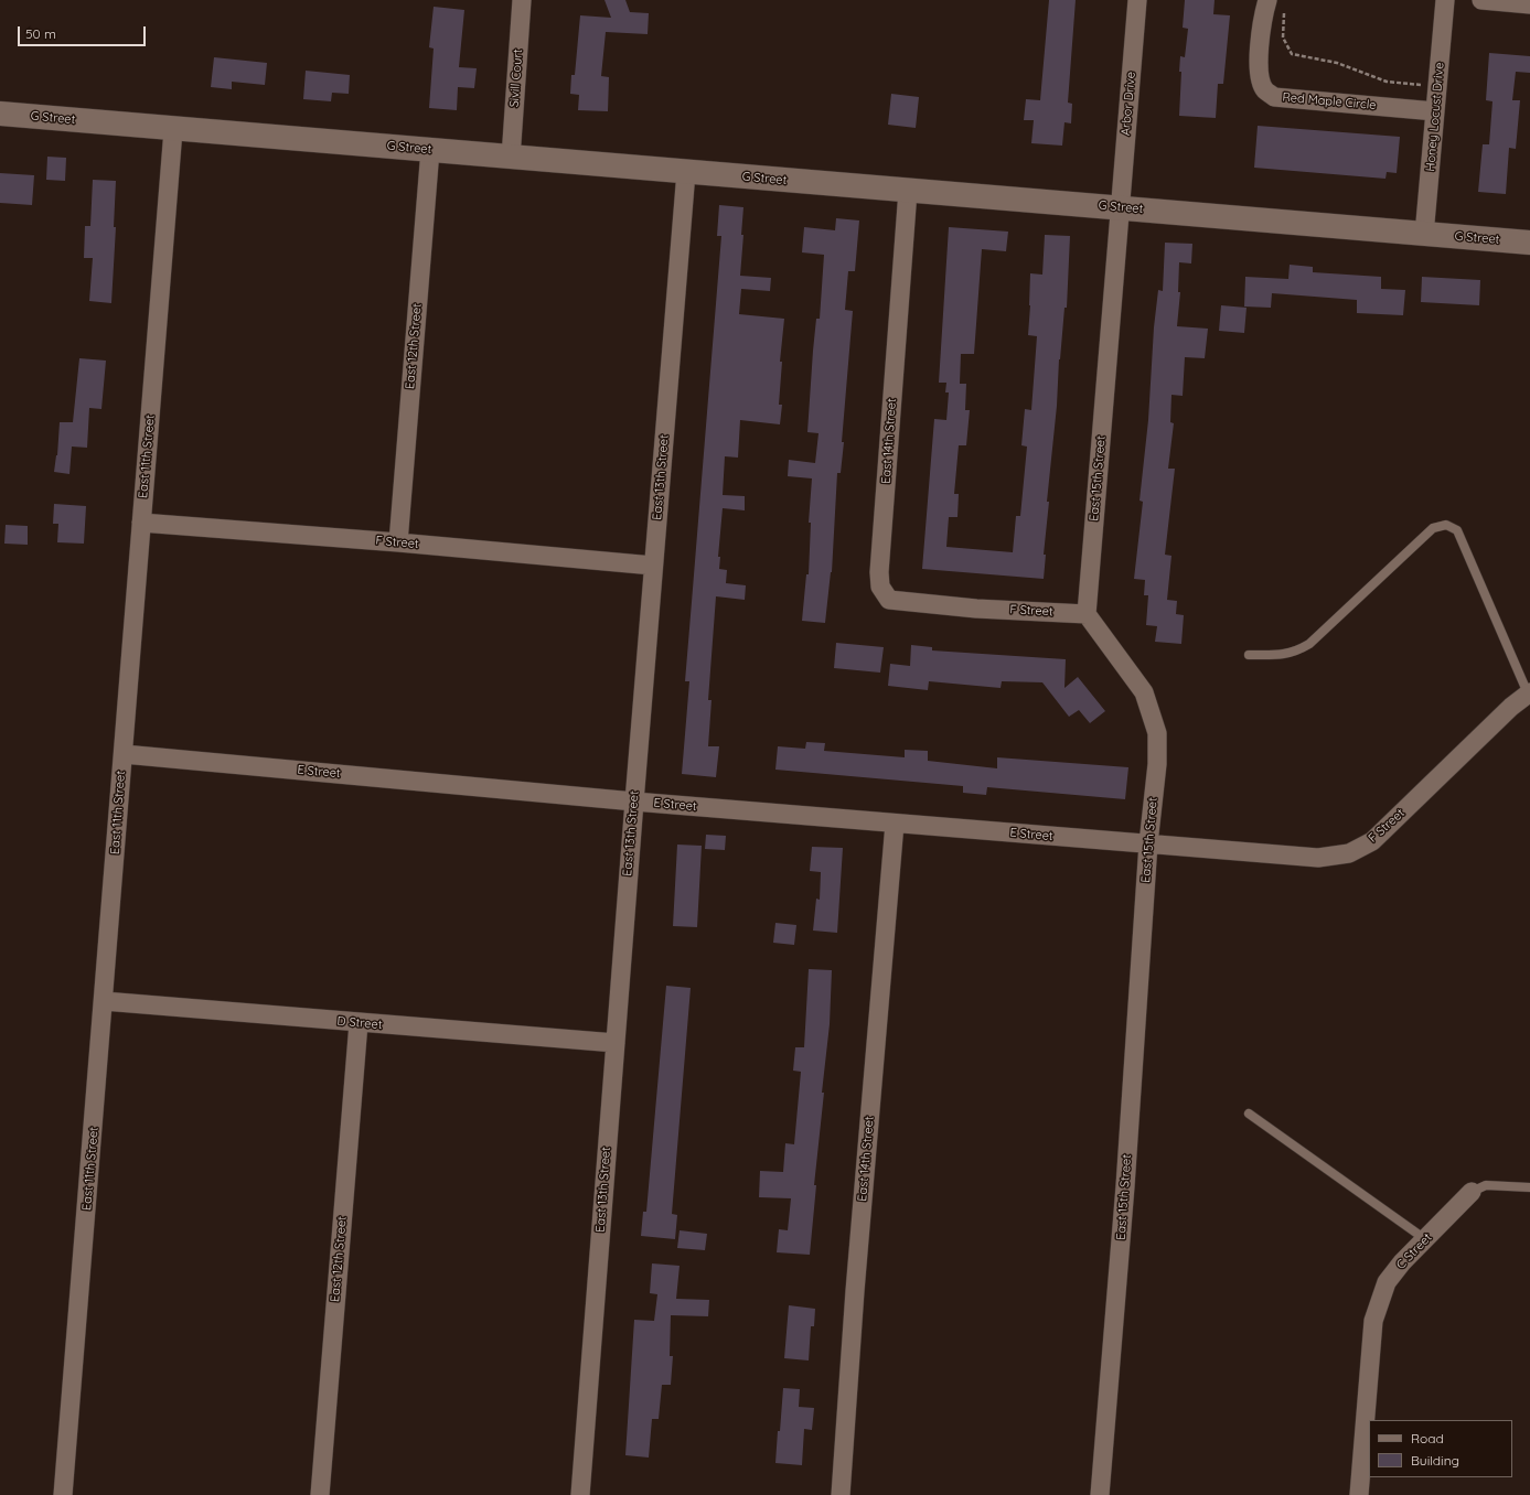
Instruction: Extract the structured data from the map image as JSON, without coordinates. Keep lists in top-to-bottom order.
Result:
{
  "streets": {
    "main road": ["G Street"],
    "street": [
      "Sivill Court",
      "Red Maple Circle",
      "Arbor Drive",
      "Honey Locust Drive",
      "East 12th Street",
      "East 14th Street",
      "East 11th Street",
      "East 13th Street",
      "East 15th Street",
      "F Street",
      "E Street",
      "D Street",
      "C Street"
    ]
  },
  "crossings": [
    ["Sivill Court", "G Street"],
    ["Red Maple Circle", "Honey Locust Drive"],
    ["Arbor Drive", "G Street"],
    ["Arbor Drive", "East 15th Street"],
    ["Honey Locust Drive", "G Street"],
    ["G Street", "East 12th Street"],
    ["G Street", "East 14th Street"],
    ["G Street", "East 11th Street"],
    ["G Street", "East 13th Street"],
    ["G Street", "East 15th Street"],
    ["East 12th Street", "F Street"],
    ["East 12th Street", "D Street"],
    ["East 14th Street", "F Street"],
    ["East 14th Street", "E Street"],
    ["East 11th Street", "F Street"],
    ["East 11th Street", "E Street"],
    ["East 11th Street", "D Street"],
    ["East 13th Street", "F Street"],
    ["East 13th Street", "E Street"],
    ["East 13th Street", "D Street"],
    ["East 15th Street", "F Street"],
    ["East 15th Street", "E Street"],
    ["F Street", "E Street"]
  ],
  "legend": ["Road", "Building"],
  "scale_bar": "50 m"
}
